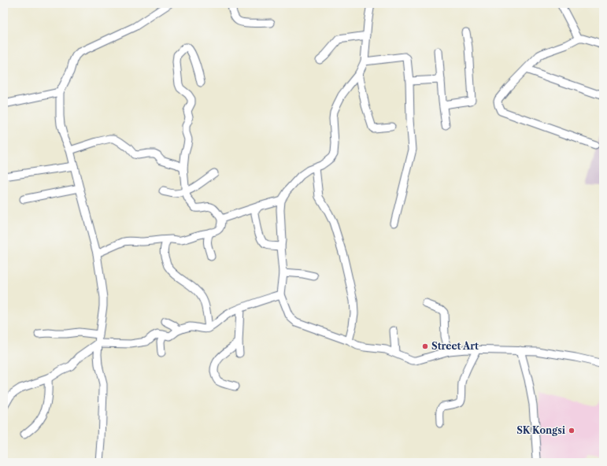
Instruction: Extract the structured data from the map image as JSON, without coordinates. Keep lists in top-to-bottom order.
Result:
{
  "places": ["Street Art", "SK Kongsi"]
}
